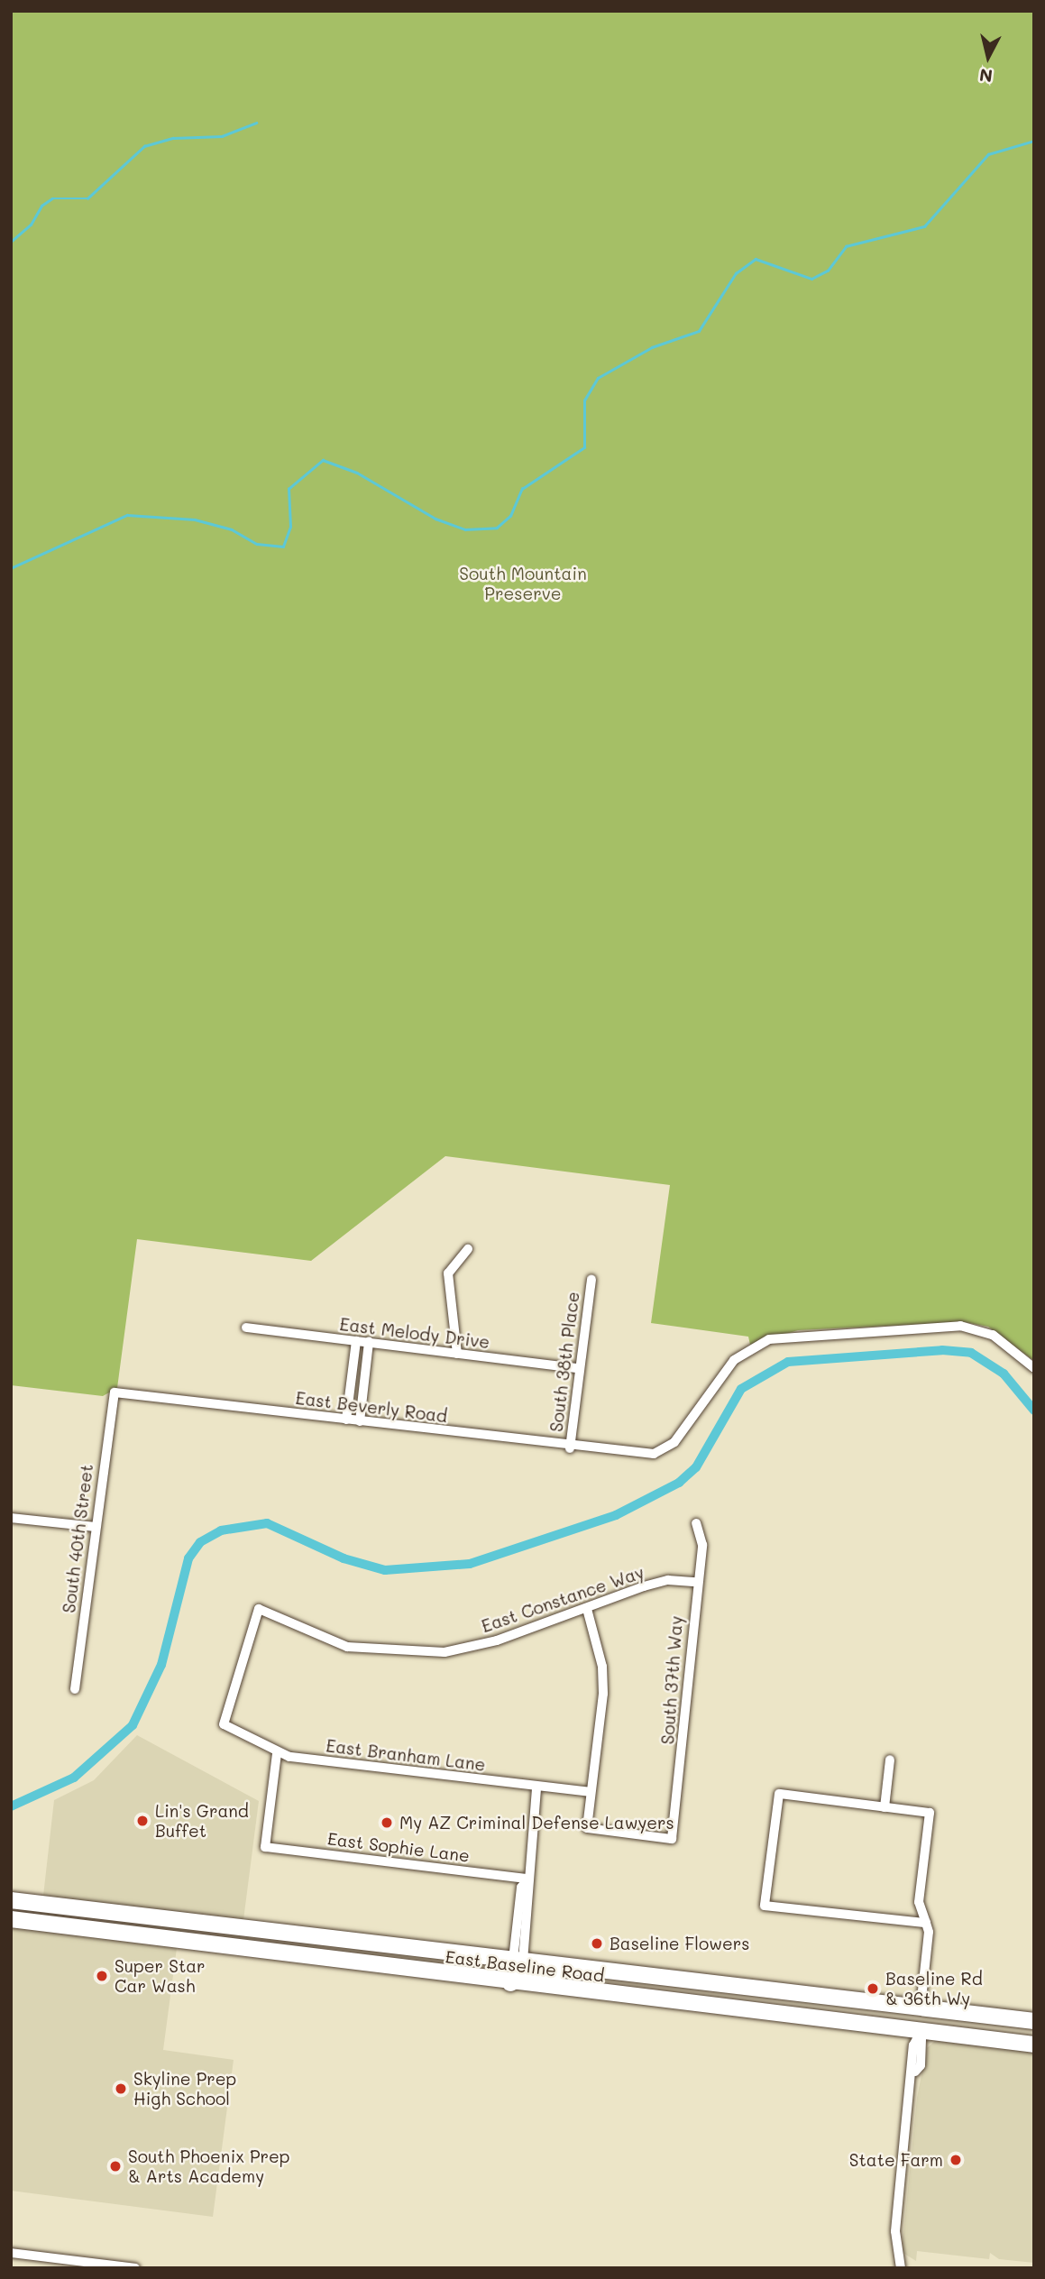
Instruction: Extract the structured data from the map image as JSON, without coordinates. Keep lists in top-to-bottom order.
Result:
{
  "streets": {
    "main road": ["East Baseline Road"],
    "street": [
      "East Melody Drive",
      "South 38th Place",
      "East Beverly Road",
      "South 40th Street",
      "East Constance Way",
      "South 37th Way",
      "East Branham Lane",
      "East Sophie Lane"
    ]
  },
  "crossings": [
    ["East Melody Drive", "South 38th Place"],
    ["South 38th Place", "East Beverly Road"],
    ["East Beverly Road", "South 40th Street"],
    ["East Constance Way", "South 37th Way"],
    ["East Constance Way", "East Branham Lane"],
    ["South 37th Way", "East Branham Lane"],
    ["East Branham Lane", "East Sophie Lane"]
  ],
  "parks": ["South Mountain Preserve"],
  "places": [
    "Lin's Grand Buffet",
    "My AZ Criminal Defense Lawyers",
    "Baseline Flowers",
    "Super Star Car Wash",
    "Baseline Rd & 36th Wy",
    "Skyline Prep High School",
    "State Farm",
    "South Phoenix Prep & Arts Academy"
  ],
  "north": "bottom"
}
